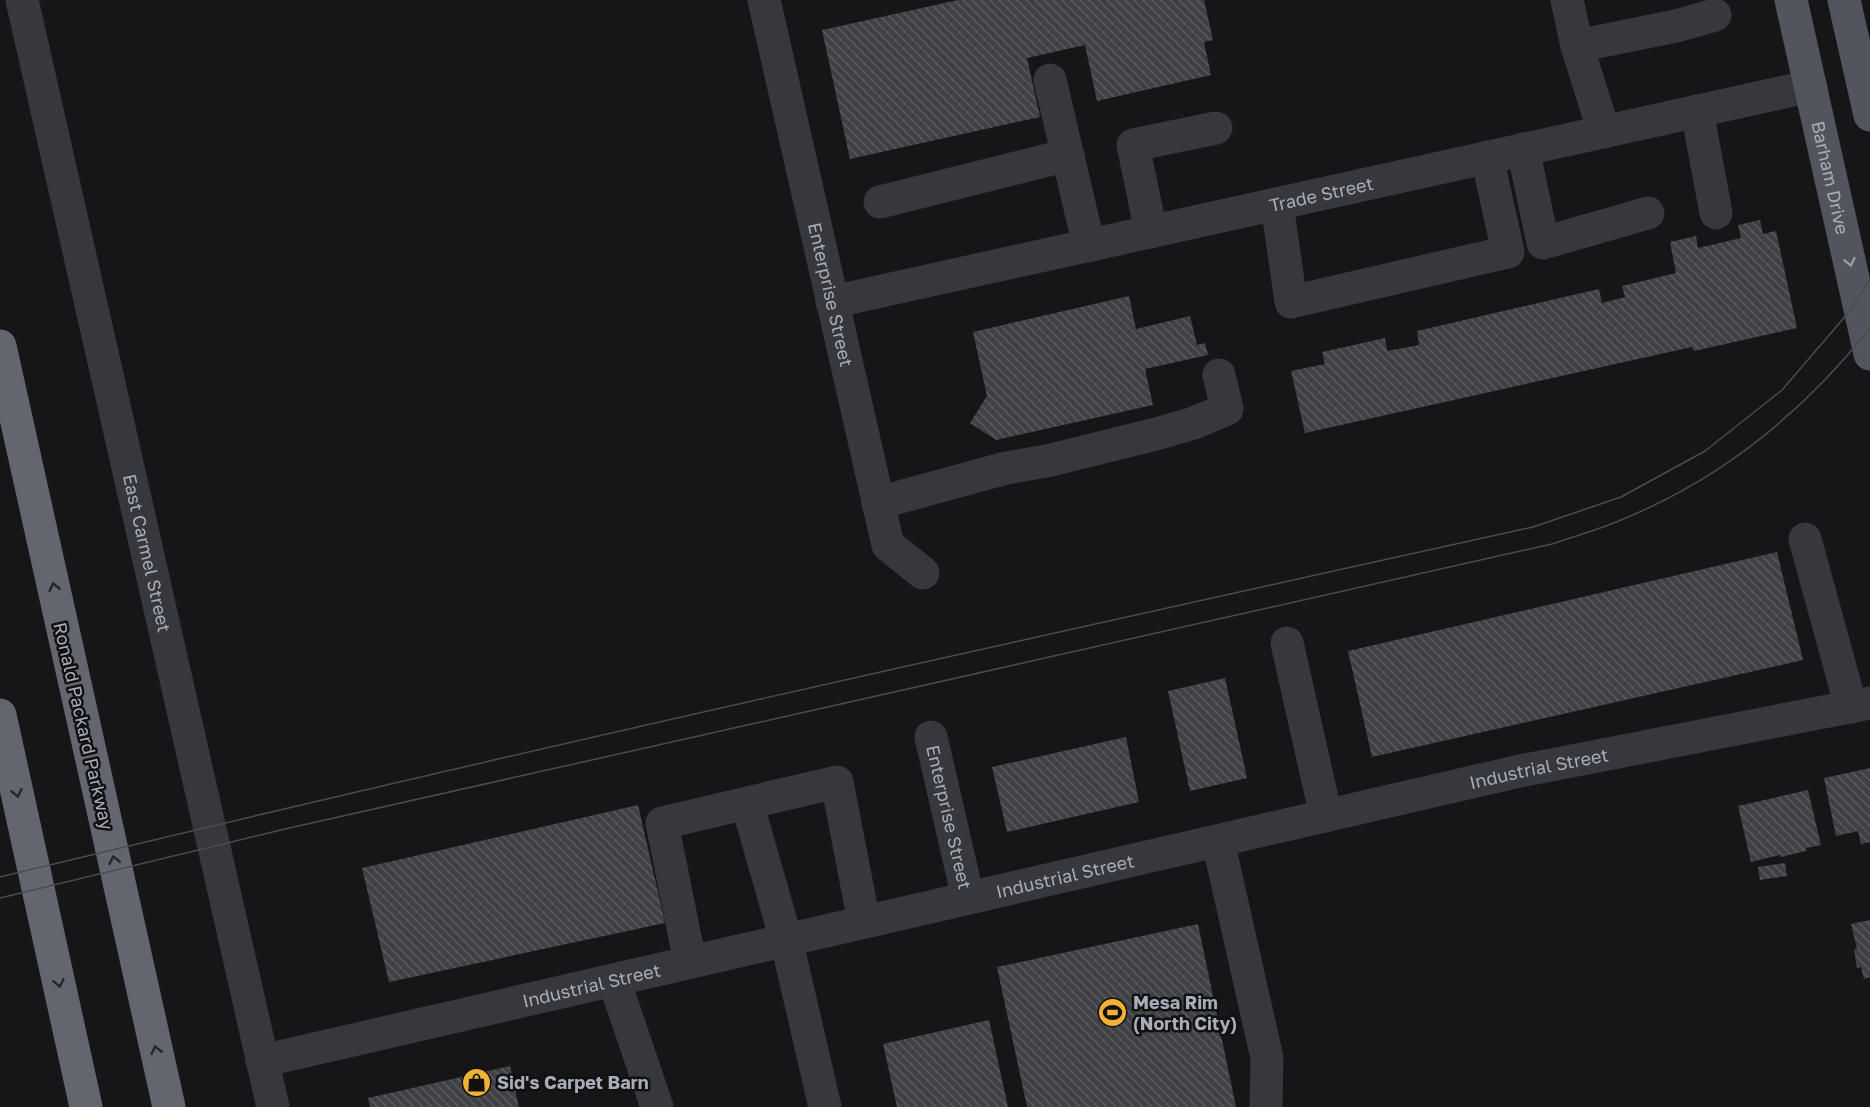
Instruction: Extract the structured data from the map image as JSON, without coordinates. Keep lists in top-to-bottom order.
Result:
{
  "streets": {
    "highway": ["Ronald Packard Parkway"],
    "main road": ["Barham Drive"],
    "street": [
      "Trade Street",
      "Enterprise Street",
      "East Carmel Street",
      "Industrial Street"
    ]
  },
  "crossings": [
    ["Barham Drive", "Trade Street"],
    ["Trade Street", "Enterprise Street"],
    ["Enterprise Street", "Industrial Street"],
    ["East Carmel Street", "Industrial Street"]
  ],
  "one_way": ["Barham Drive"],
  "places": {
    "sports": ["Mesa Rim (North City)"],
    "shop": ["Sid's Carpet Barn"]
  }
}
